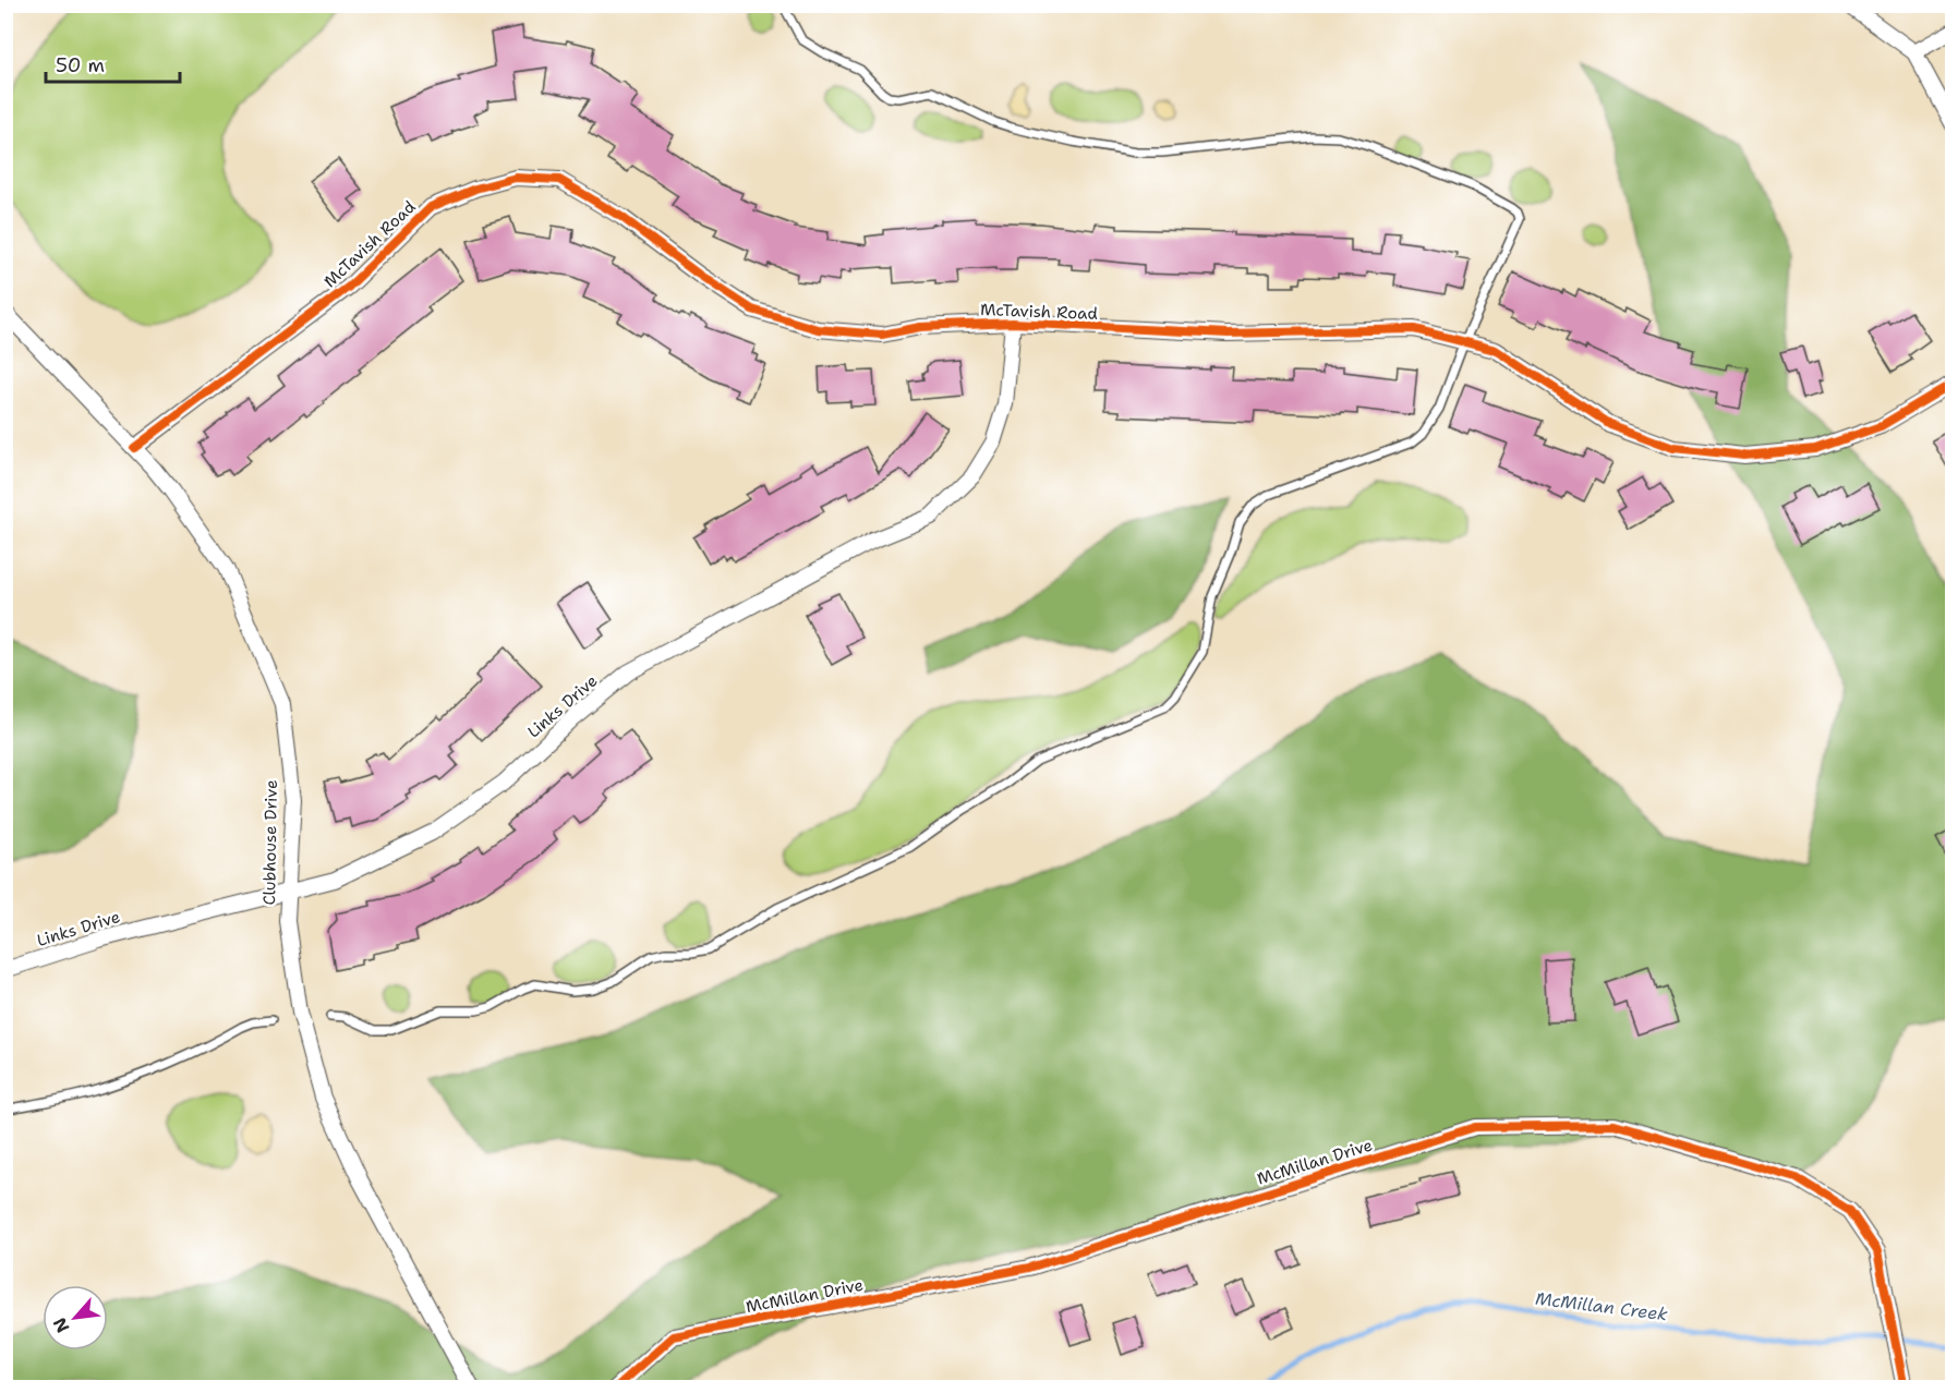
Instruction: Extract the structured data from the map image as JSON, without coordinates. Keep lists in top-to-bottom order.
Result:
{
  "streets": {
    "street": [
      "McTavish Road",
      "Links Drive",
      "Clubhouse Drive",
      "McMillan Drive"
    ]
  },
  "crossings": [
    ["McTavish Road", "Links Drive"],
    ["McTavish Road", "Clubhouse Drive"],
    ["Links Drive", "Clubhouse Drive"]
  ],
  "water": ["McMillan Creek"],
  "scale_bar": "50 m",
  "north": "bottom left"
}
